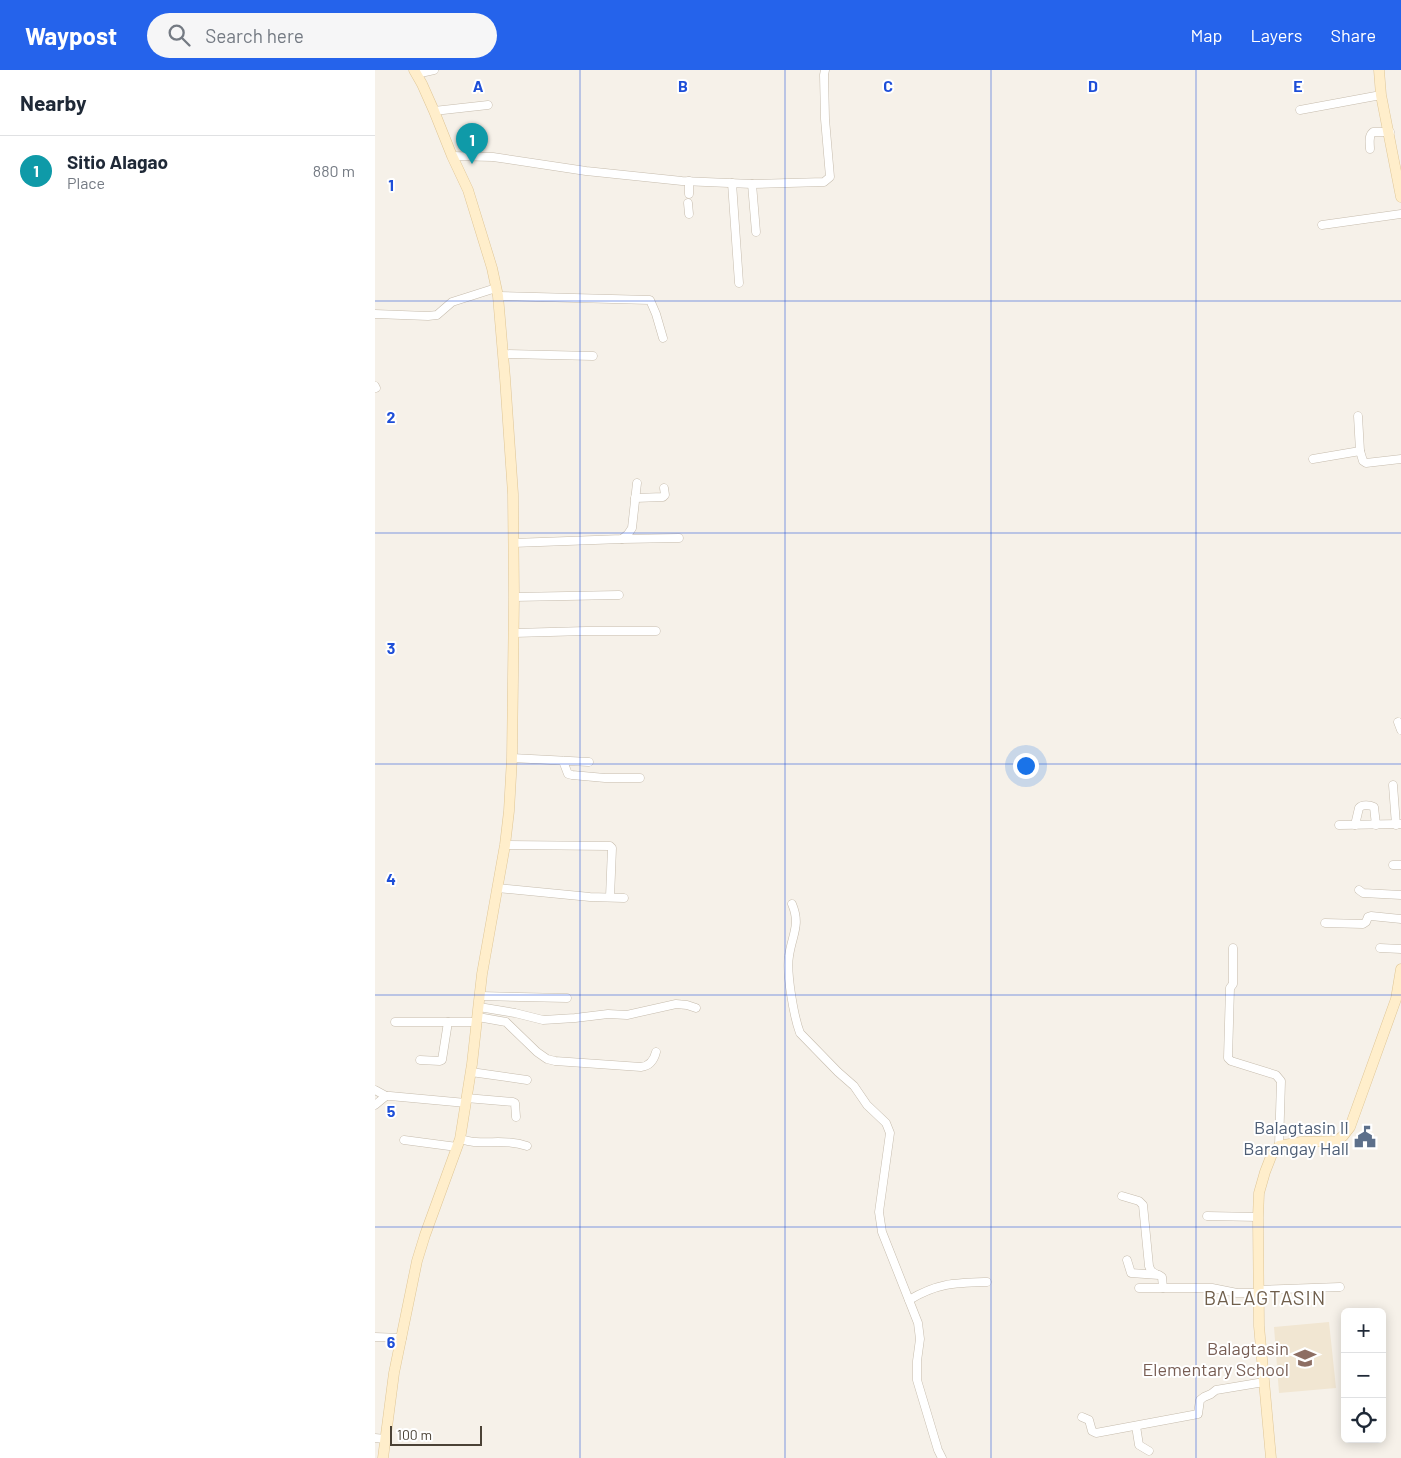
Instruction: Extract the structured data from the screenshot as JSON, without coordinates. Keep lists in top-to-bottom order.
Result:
{
  "districts": ["BALAGTASIN"],
  "places": {
    "public building": ["Balagtasin II Barangay Hall"],
    "school or university": ["Balagtasin Elementary School"]
  },
  "scale_bar": "100 m",
  "page": {
    "header": "Waypost",
    "search": "Search here",
    "nav": ["Map", "Layers", "Share"],
    "heading": "Nearby",
    "pins": "1",
    "list": [
      {
        "mark": "1",
        "name": "Sitio Alagao",
        "note": "Place",
        "value": "880 m"
      }
    ],
    "map_buttons": ["+", "−"],
    "scale": "100 m"
  },
  "grid": {
    "columns": [
      "A",
      "B",
      "C",
      "D",
      "E"
    ],
    "rows": [
      "1",
      "2",
      "3",
      "4",
      "5",
      "6"
    ]
  }
}
